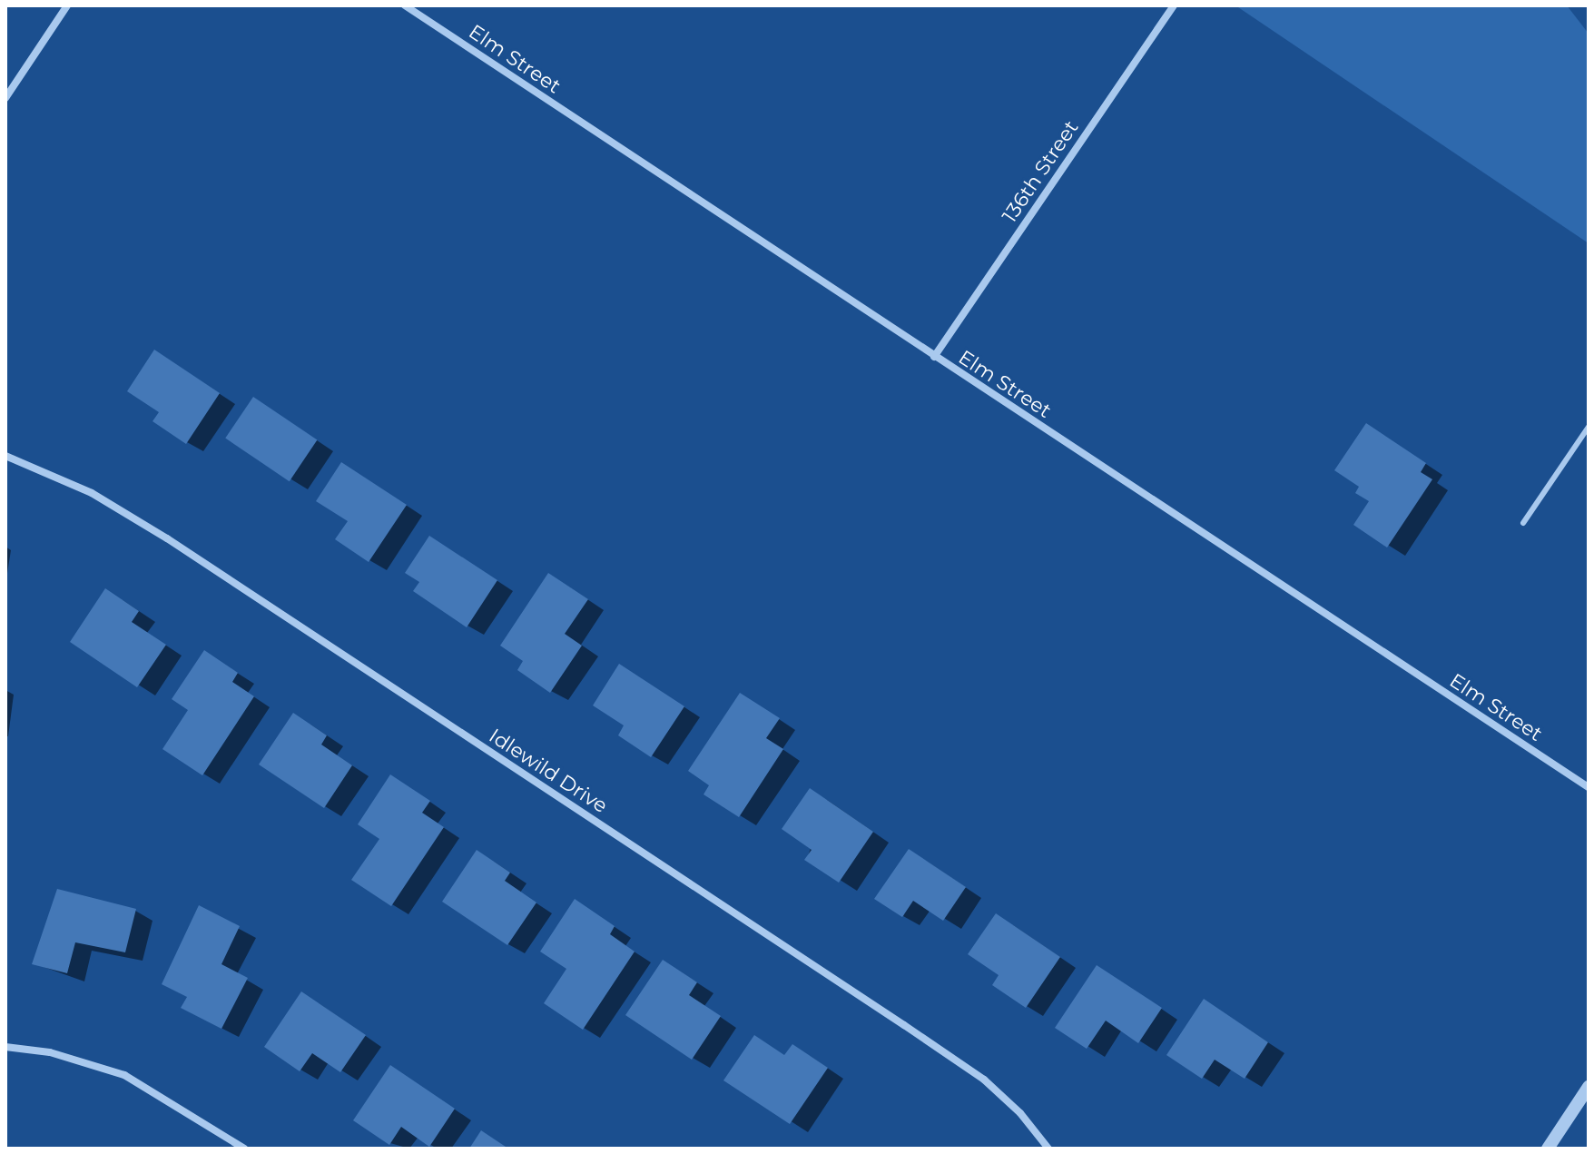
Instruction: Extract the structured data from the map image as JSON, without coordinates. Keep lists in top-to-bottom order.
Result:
{
  "streets": {
    "street": ["Elm Street", "136th Street", "Idlewild Drive"]
  },
  "crossings": [
    ["Elm Street", "136th Street"]
  ]
}
